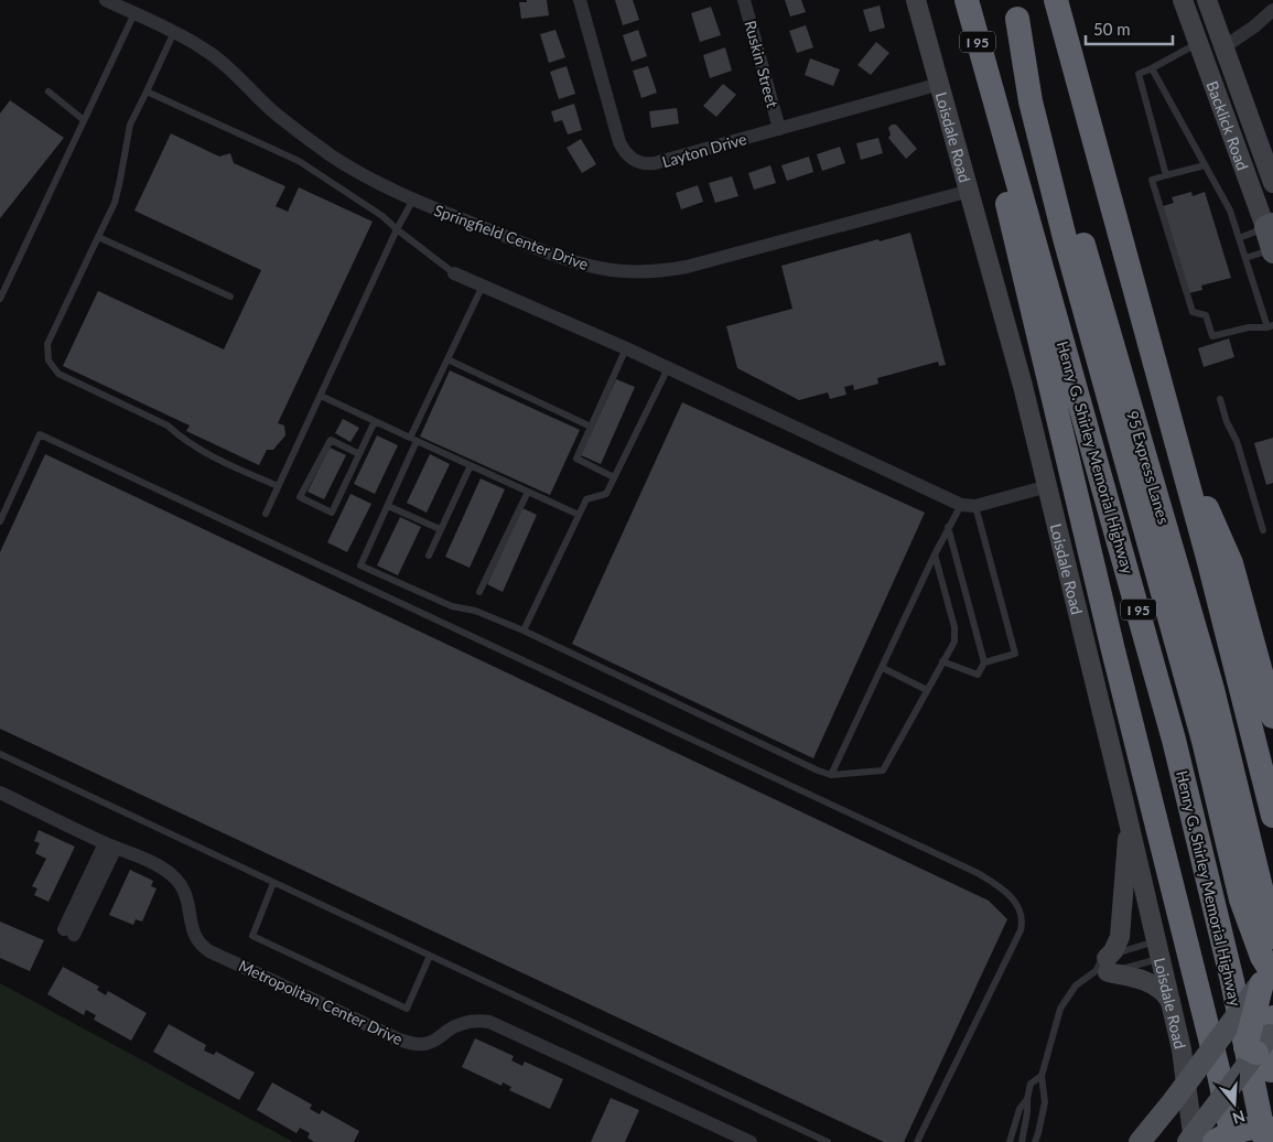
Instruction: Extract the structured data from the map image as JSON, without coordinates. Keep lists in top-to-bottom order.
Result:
{
  "streets": {
    "highway": ["I 95", "Henry G. Shirley Memorial Highway", "95 Express Lanes"],
    "main road": ["Backlick Road", "Loisdale Road"],
    "street": [
      "Ruskin Street",
      "Layton Drive",
      "Springfield Center Drive",
      "Metropolitan Center Drive"
    ]
  },
  "crossings": [
    ["Ruskin Street", "Layton Drive"],
    ["Loisdale Road", "Layton Drive"],
    ["Loisdale Road", "Springfield Center Drive"]
  ],
  "scale_bar": "50 m",
  "north": "bottom"
}
